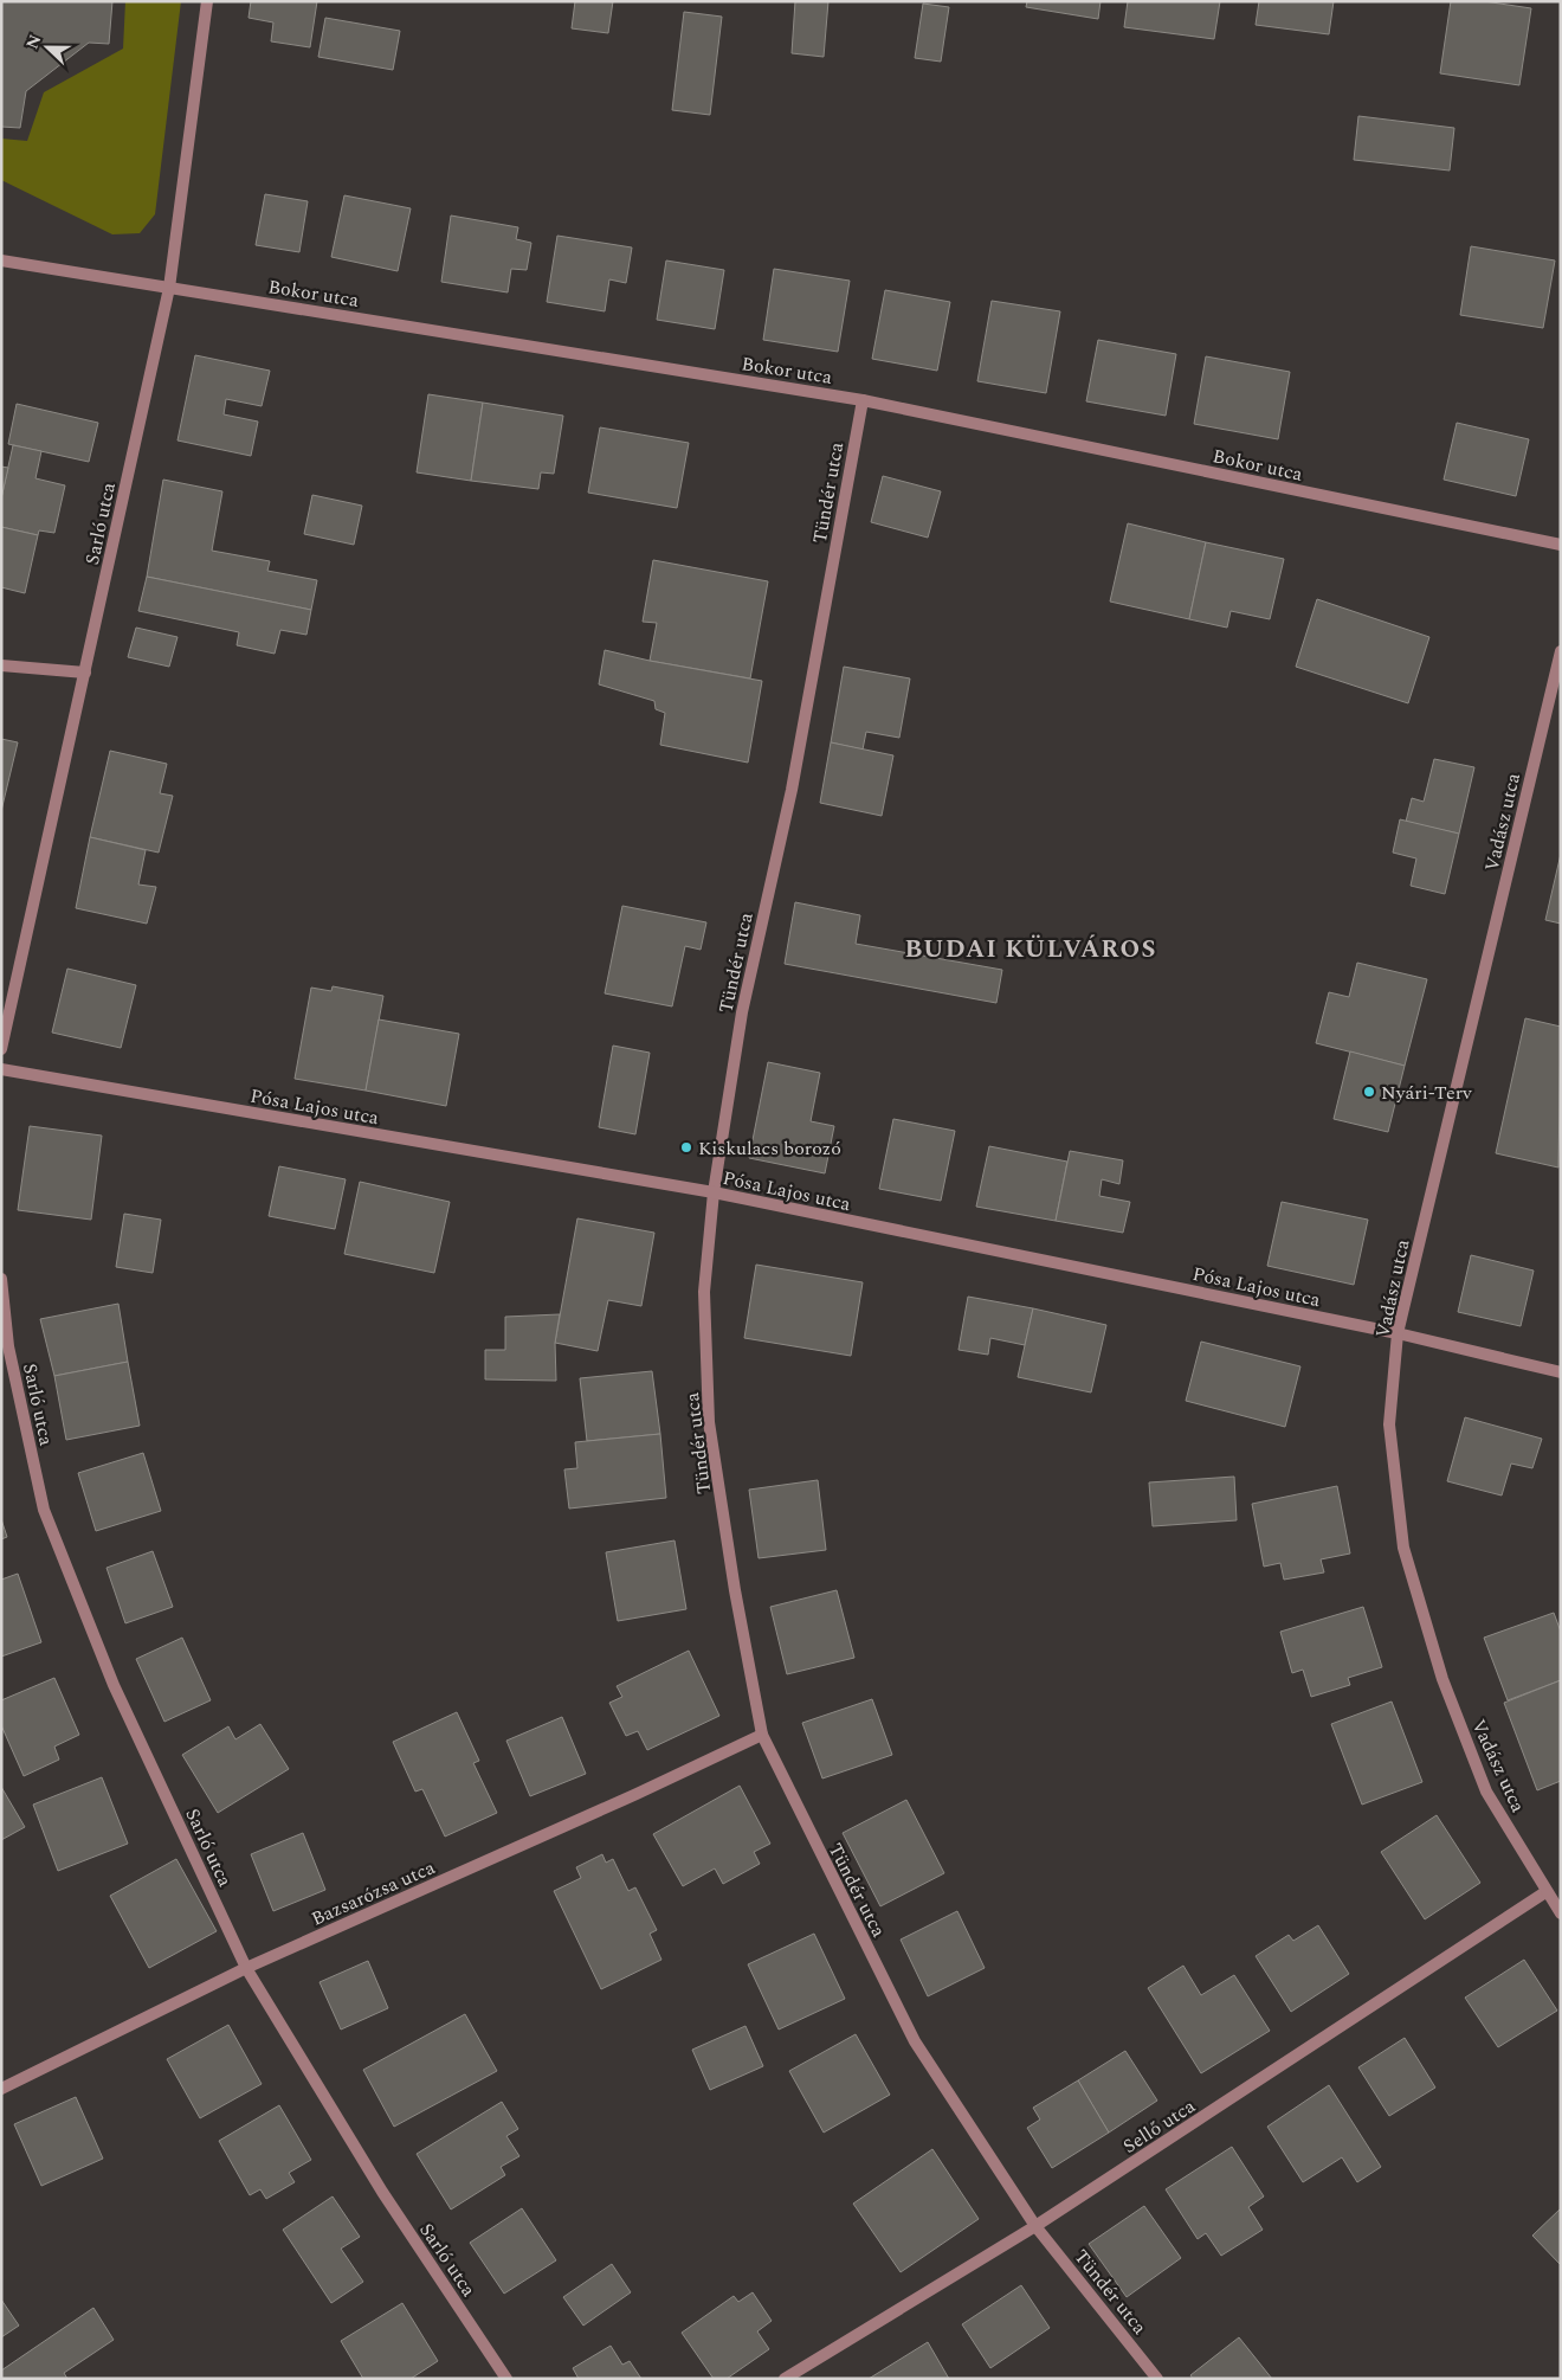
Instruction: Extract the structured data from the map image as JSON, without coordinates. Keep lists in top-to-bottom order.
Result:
{
  "streets": {
    "street": [
      "Bokor utca",
      "Tündér utca",
      "Sarló utca",
      "Vadász utca",
      "Pósa Lajos utca",
      "Bazsarózsa utca",
      "Sellő utca"
    ]
  },
  "crossings": [
    ["Bokor utca", "Tündér utca"],
    ["Bokor utca", "Sarló utca"],
    ["Tündér utca", "Pósa Lajos utca"],
    ["Tündér utca", "Bazsarózsa utca"],
    ["Tündér utca", "Sellő utca"],
    ["Sarló utca", "Bazsarózsa utca"],
    ["Vadász utca", "Pósa Lajos utca"],
    ["Vadász utca", "Sellő utca"]
  ],
  "districts": ["BUDAI KÜLVÁROS"],
  "places": ["Nyári-Terv", "Kiskulacs borozó"],
  "north": "left"
}
